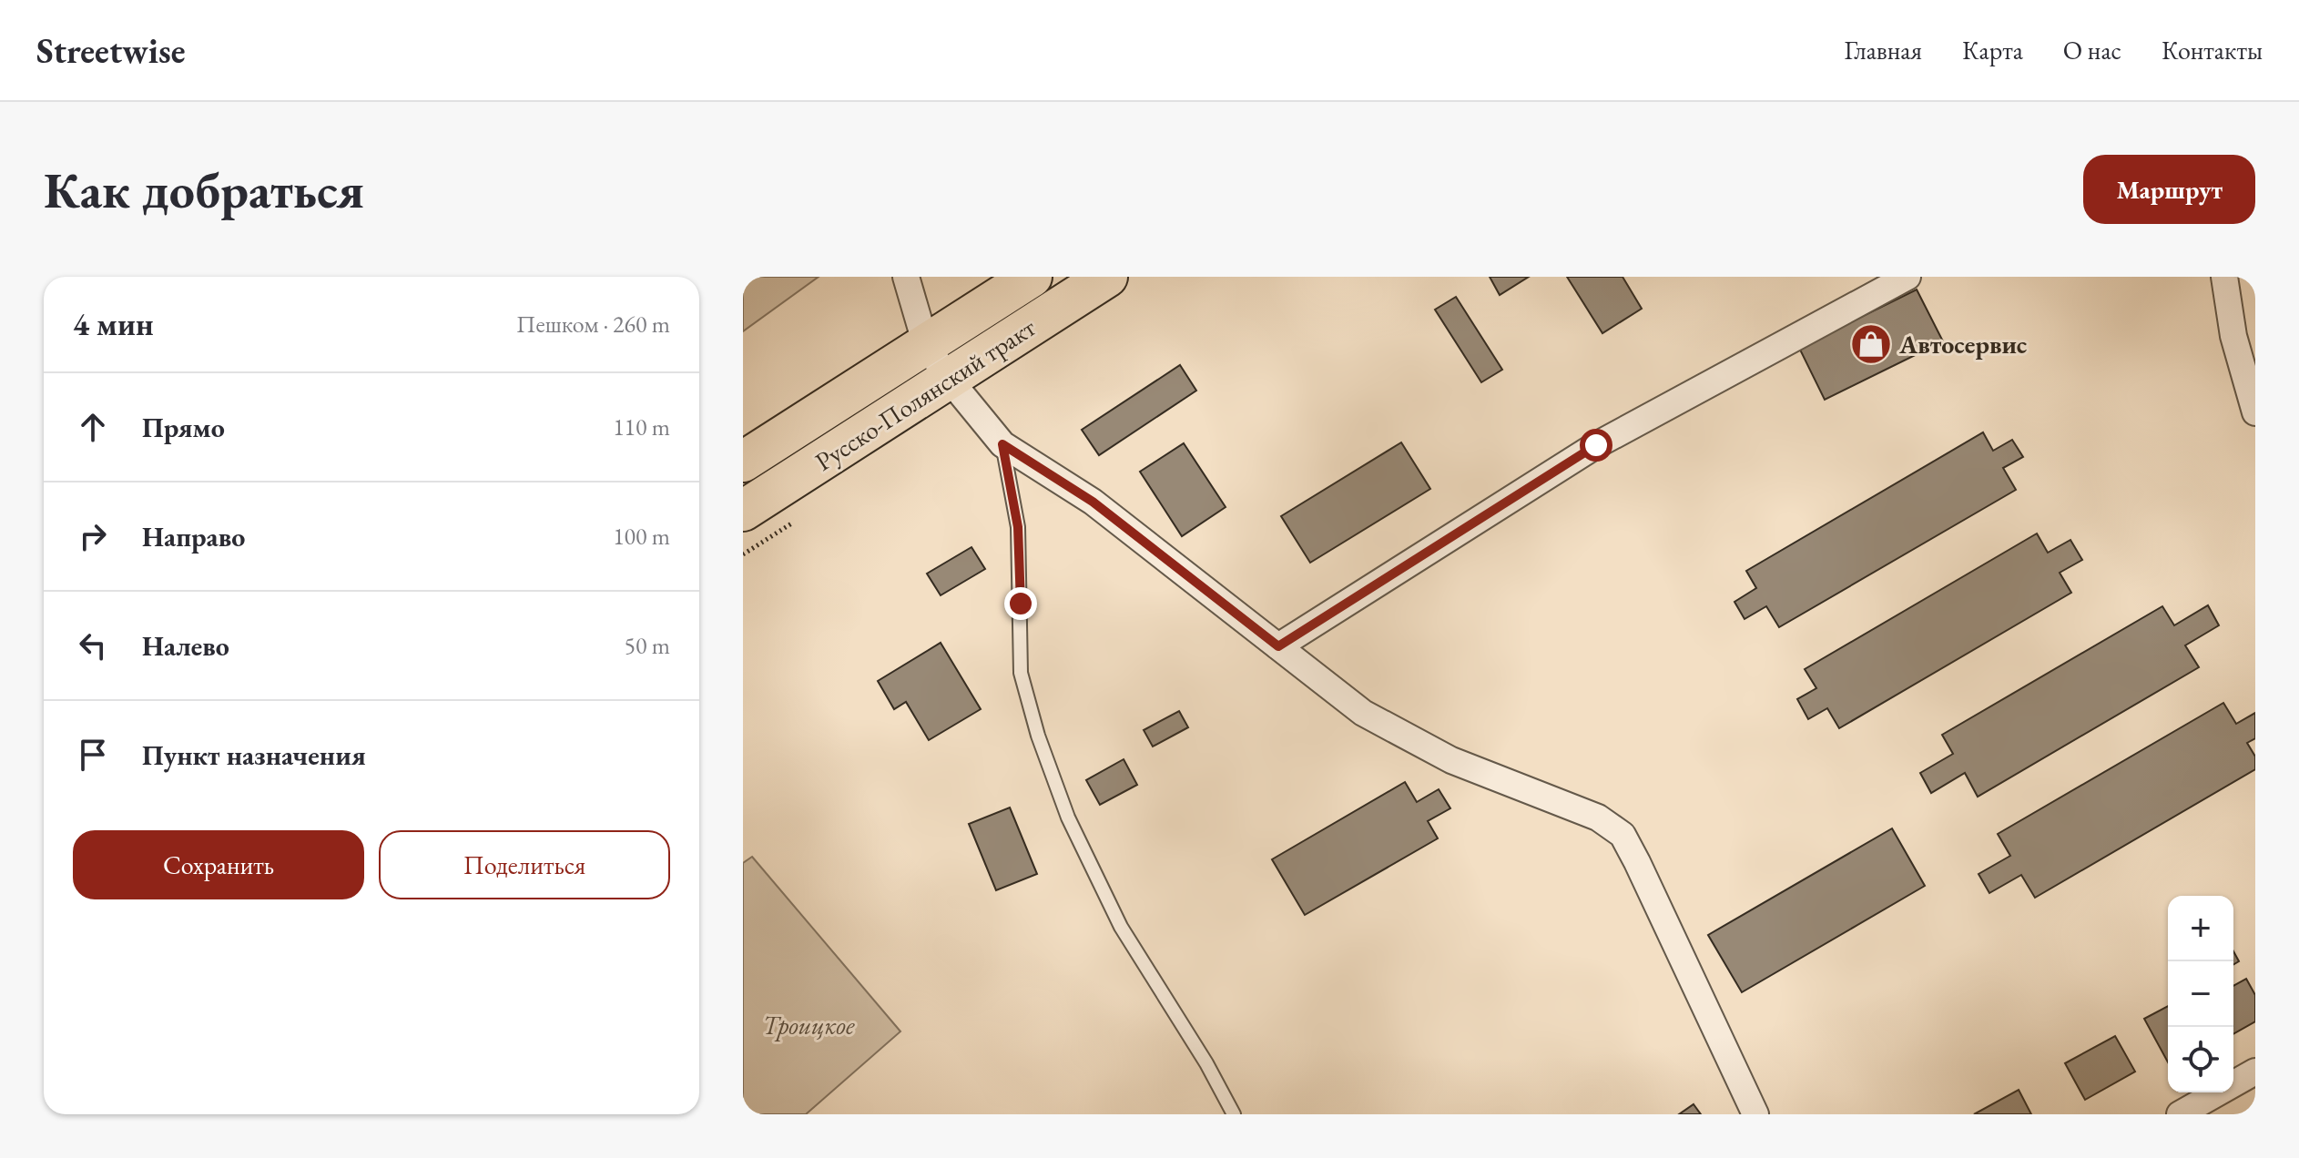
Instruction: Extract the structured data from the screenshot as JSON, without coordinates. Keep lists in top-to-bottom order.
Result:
{
  "streets": {
    "main road": ["Русско-Полянский тракт"]
  },
  "parks": ["Троицкое"],
  "places": {
    "shop": ["Автосервис"]
  },
  "page": {
    "header": "Streetwise",
    "nav": [
      "Главная",
      "Карта",
      "О нас",
      "Контакты"
    ],
    "buttons": [
      "Маршрут",
      ["Сохранить", "Поделиться"]
    ],
    "title": "Как добраться",
    "heading": ["4 мин", "Пешком · 260 m"],
    "list": [
      ["Прямо", "110 m"],
      ["Направо", "100 m"],
      ["Налево", "50 m"],
      "Пункт назначения"
    ],
    "map_buttons": ["+", "−"]
  }
}
